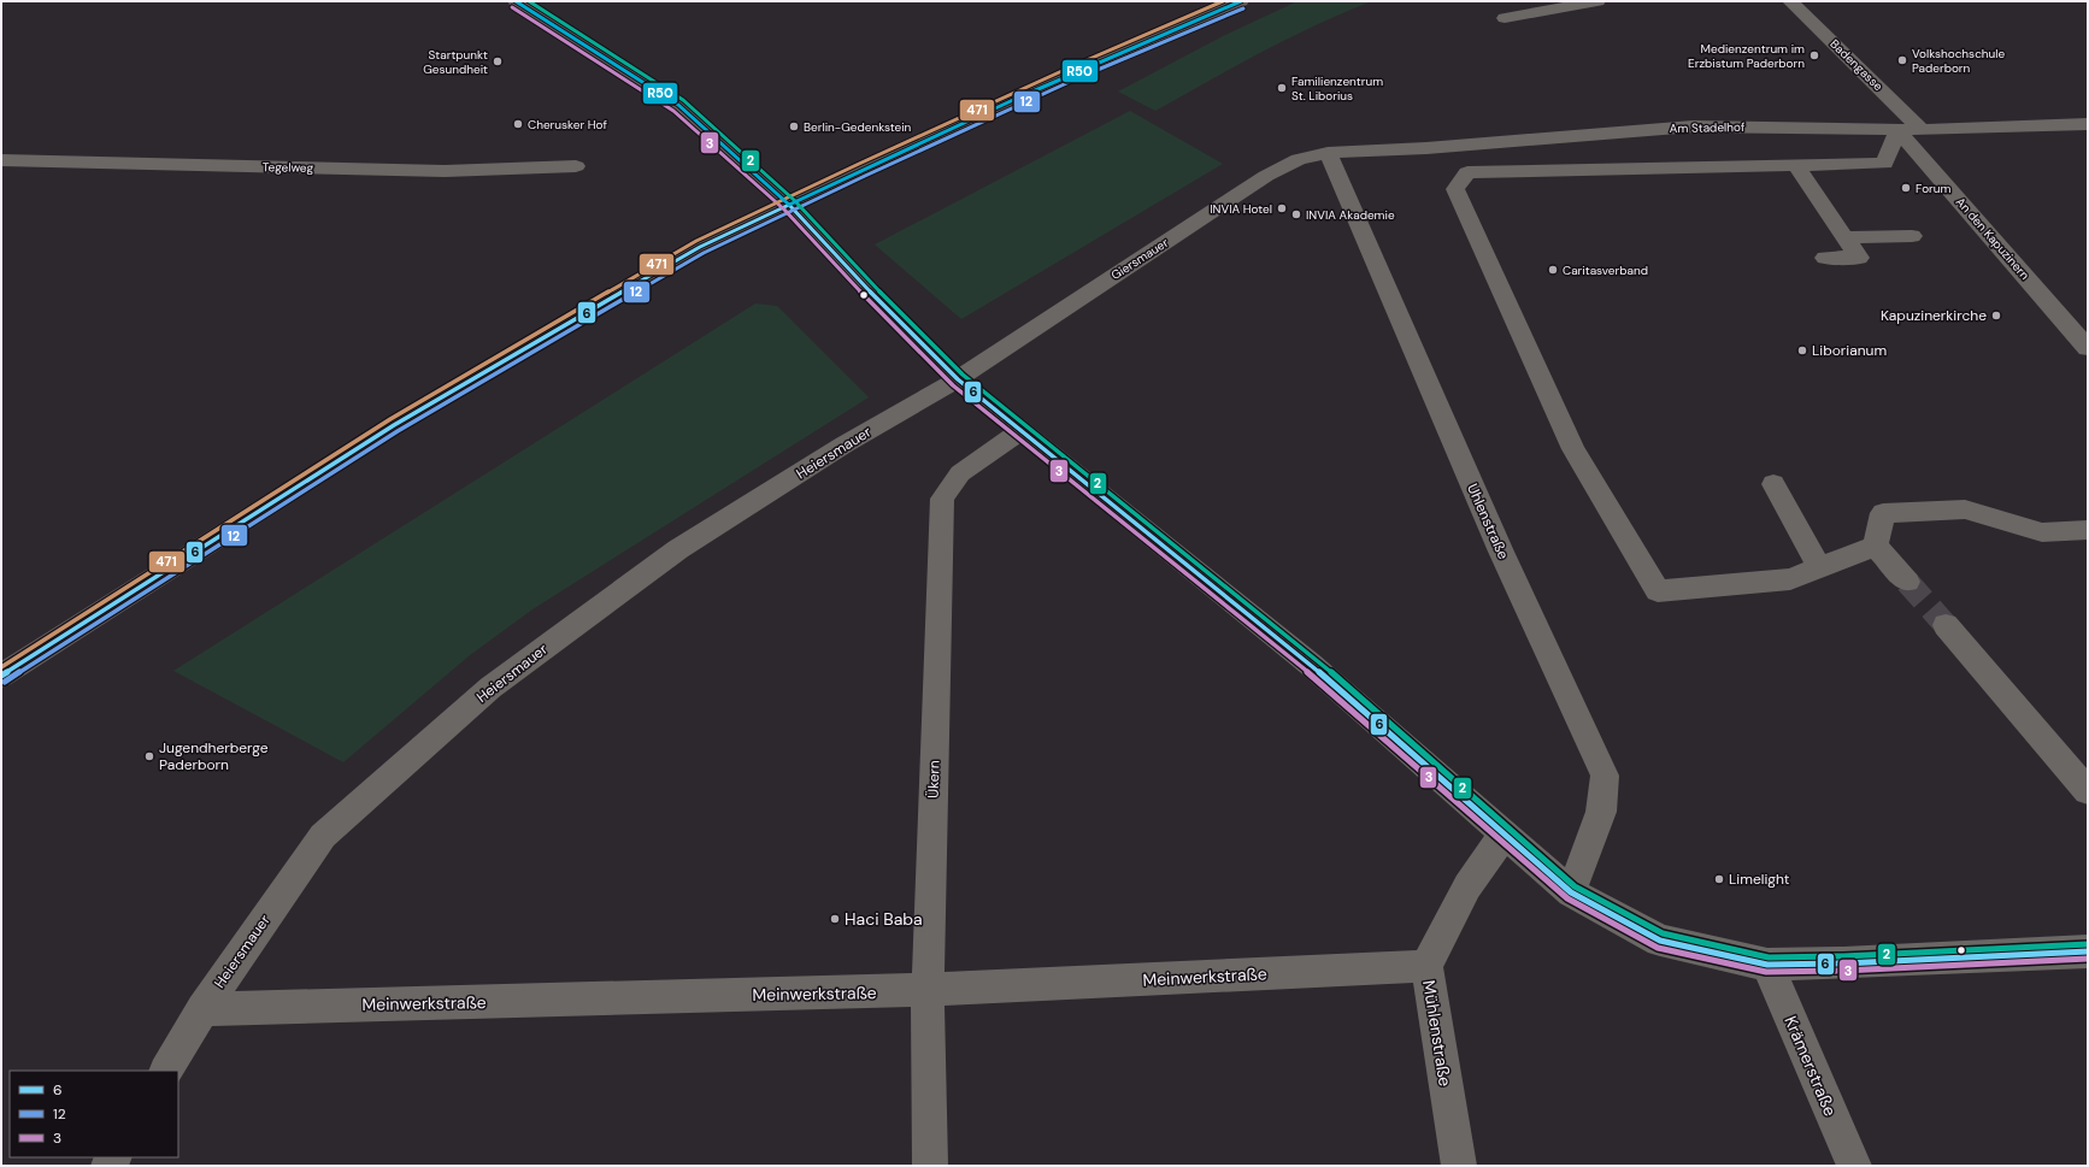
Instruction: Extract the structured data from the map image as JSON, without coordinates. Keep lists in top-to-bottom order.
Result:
{
  "streets": {
    "street": [
      "Badengasse",
      "Am Stadelhof",
      "Tegelweg",
      "An den Kapuzinern",
      "Giersmauer",
      "Heiersmauer",
      "Uhlenstraße",
      "Ükern",
      "Meinwerkstraße",
      "Mühlenstraße",
      "Krämerstraße"
    ]
  },
  "crossings": [
    ["Badengasse", "Am Stadelhof"],
    ["Am Stadelhof", "An den Kapuzinern"],
    ["Am Stadelhof", "Giersmauer"],
    ["Am Stadelhof", "Uhlenstraße"],
    ["Giersmauer", "Heiersmauer"],
    ["Giersmauer", "Uhlenstraße"],
    ["Heiersmauer", "Meinwerkstraße"],
    ["Ükern", "Meinwerkstraße"],
    ["Meinwerkstraße", "Mühlenstraße"]
  ],
  "places": [
    "Medienzentrum im Erzbistum Paderborn",
    "Volkshochschule Paderborn",
    "Startpunkt Gesundheit",
    "Familienzentrum St. Liborius",
    "Cherusker Hof",
    "Berlin-Gedenkstein",
    "Forum",
    "INVIA Hotel",
    "INVIA Akademie",
    "Caritasverband",
    "Kapuzinerkirche",
    "Liborianum",
    "Jugendherberge Paderborn",
    "Limelight",
    "Haci Baba"
  ],
  "lines": [
    "transit line 471",
    "transit line 2",
    "transit line R50",
    "transit line 3",
    "transit line 12",
    "transit line 6"
  ],
  "legend": ["6", "12", "3"]
}
